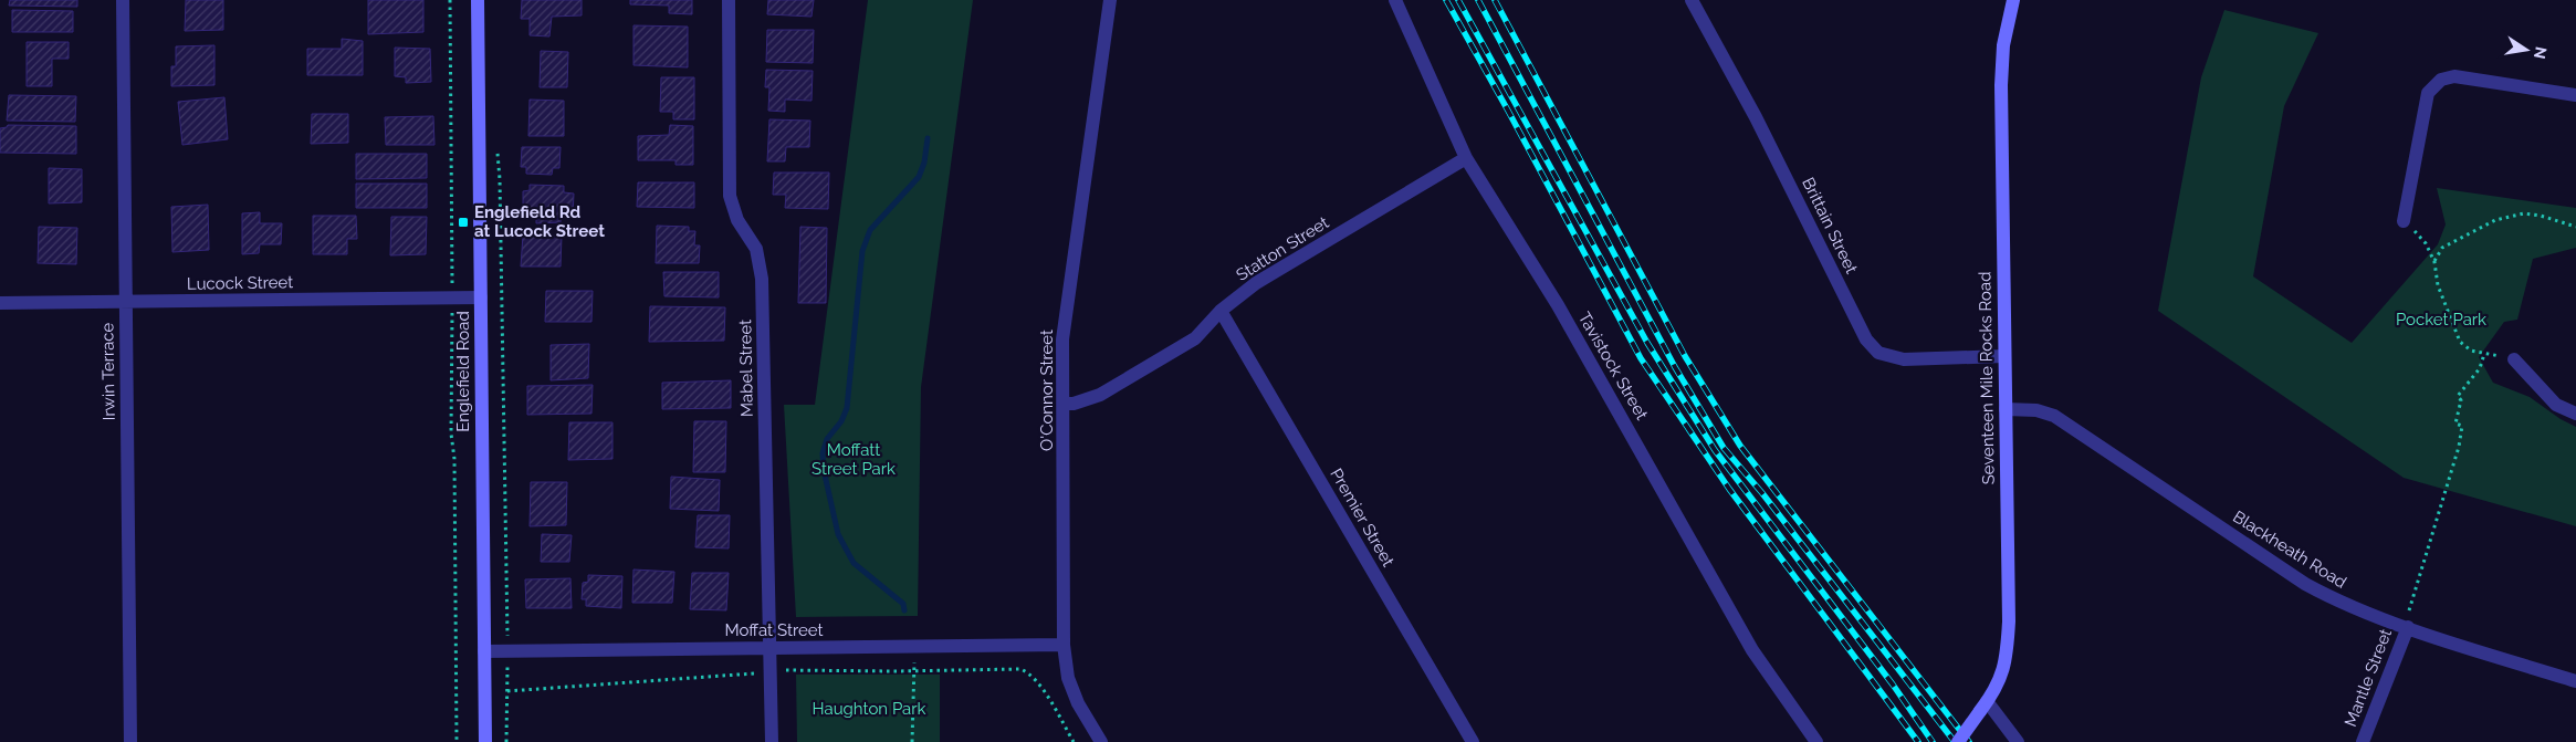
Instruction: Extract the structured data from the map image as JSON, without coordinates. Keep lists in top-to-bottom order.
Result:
{
  "streets": {
    "main road": ["Englefield Road", "Seventeen Mile Rocks Road"],
    "street": [
      "Brittain Street",
      "Statton Street",
      "Lucock Street",
      "Tavistock Street",
      "Mabel Street",
      "Irwin Terrace",
      "O'Connor Street",
      "Premier Street",
      "Blackheath Road",
      "Moffat Street",
      "Mantle Street"
    ]
  },
  "crossings": [
    ["Brittain Street", "Seventeen Mile Rocks Road"],
    ["Statton Street", "Tavistock Street"],
    ["Statton Street", "O'Connor Street"],
    ["Statton Street", "Premier Street"],
    ["Lucock Street", "Irwin Terrace"],
    ["Lucock Street", "Englefield Road"],
    ["Mabel Street", "Moffat Street"],
    ["Englefield Road", "Moffat Street"],
    ["Seventeen Mile Rocks Road", "Blackheath Road"],
    ["O'Connor Street", "Moffat Street"],
    ["Blackheath Road", "Mantle Street"]
  ],
  "parks": ["Pocket Park", "Moffatt Street Park", "Haughton Park"],
  "places": {
    "transit": ["Englefield Rd at Lucock Street"]
  },
  "north": "right"
}
